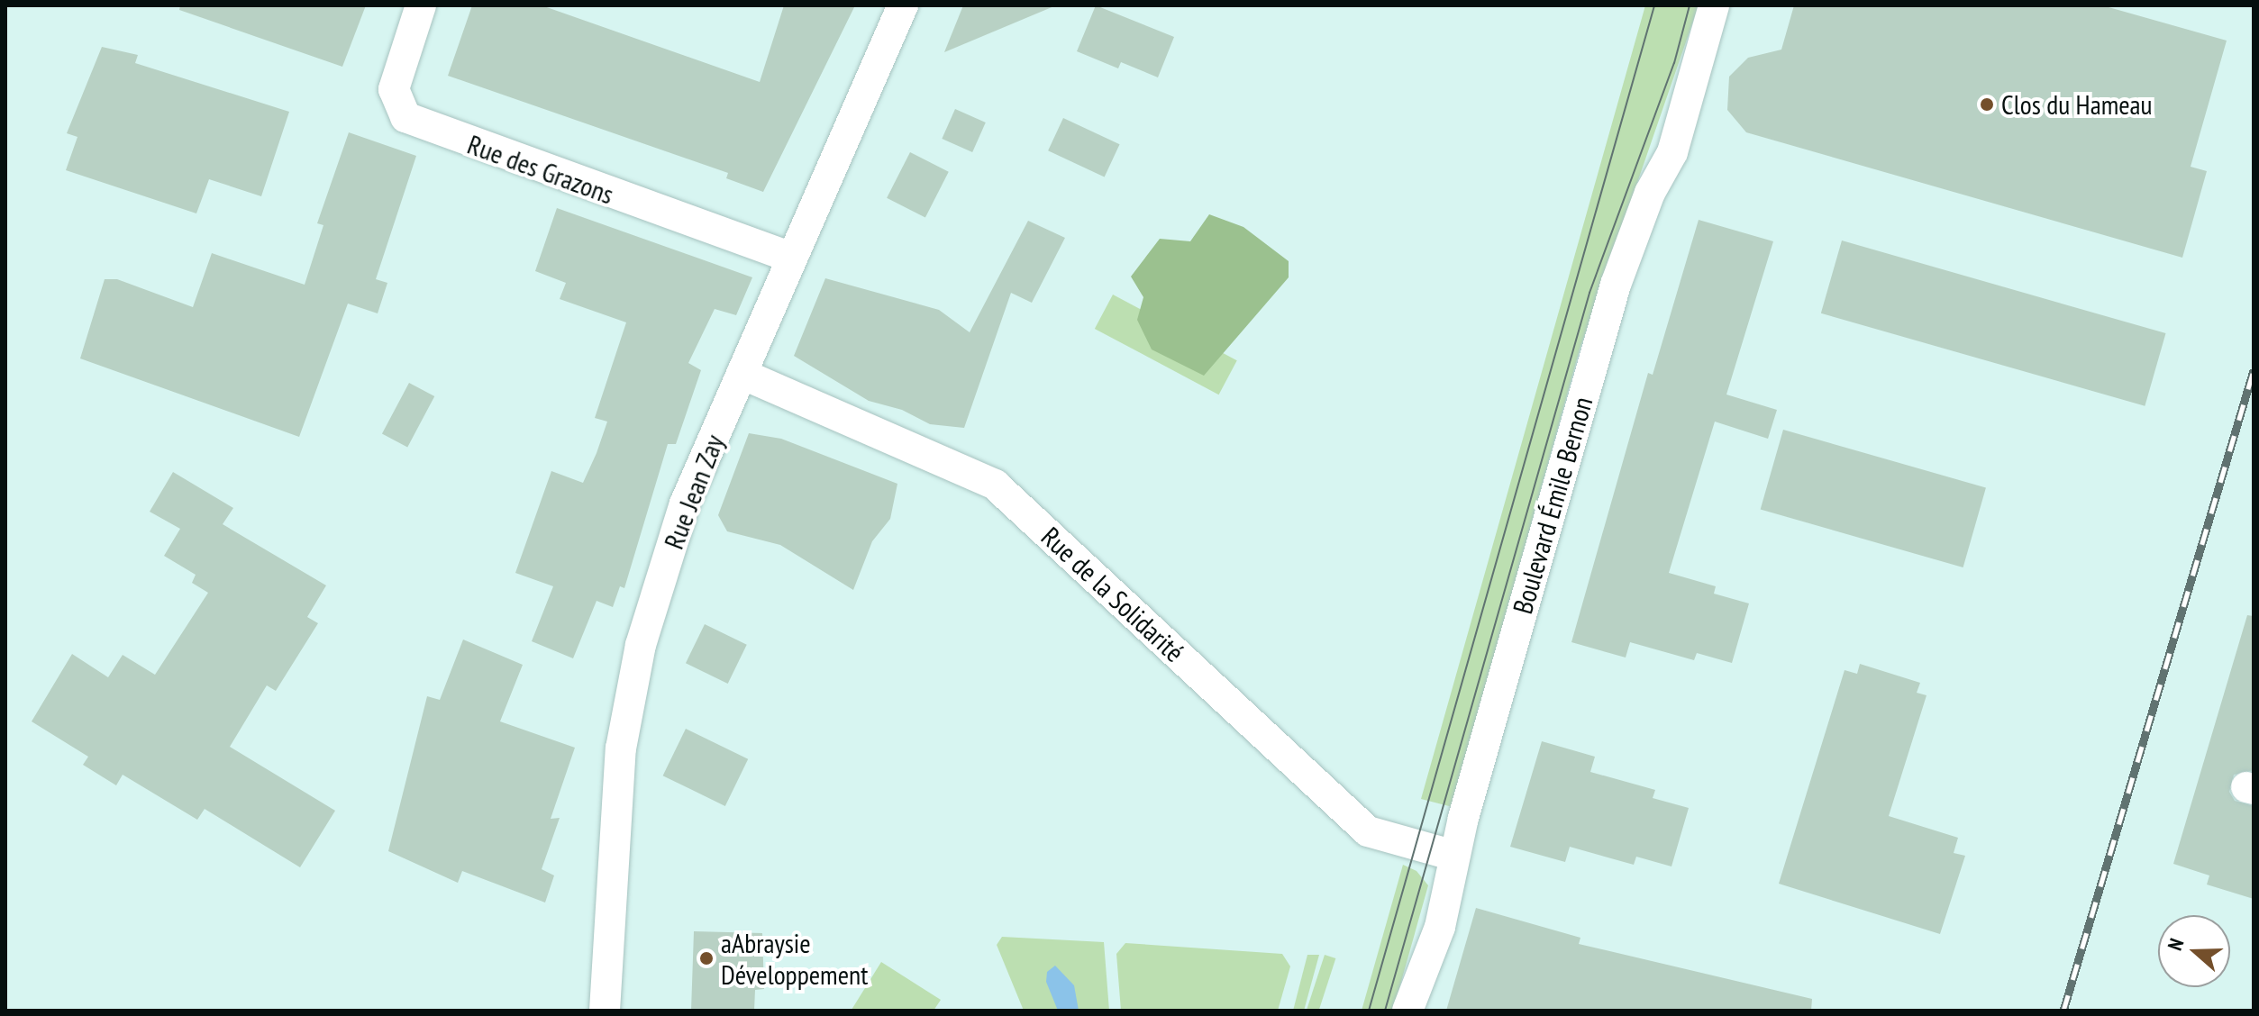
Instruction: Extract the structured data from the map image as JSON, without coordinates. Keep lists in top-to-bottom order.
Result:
{
  "streets": {
    "street": [
      "Rue des Grazons",
      "Rue Jean Zay",
      "Boulevard Émile Bernon",
      "Rue de la Solidarité"
    ]
  },
  "crossings": [
    ["Rue des Grazons", "Rue Jean Zay"],
    ["Rue Jean Zay", "Rue de la Solidarité"],
    ["Boulevard Émile Bernon", "Rue de la Solidarité"]
  ],
  "places": ["Clos du Hameau", "aAbraysie Développement"],
  "north": "left"
}
